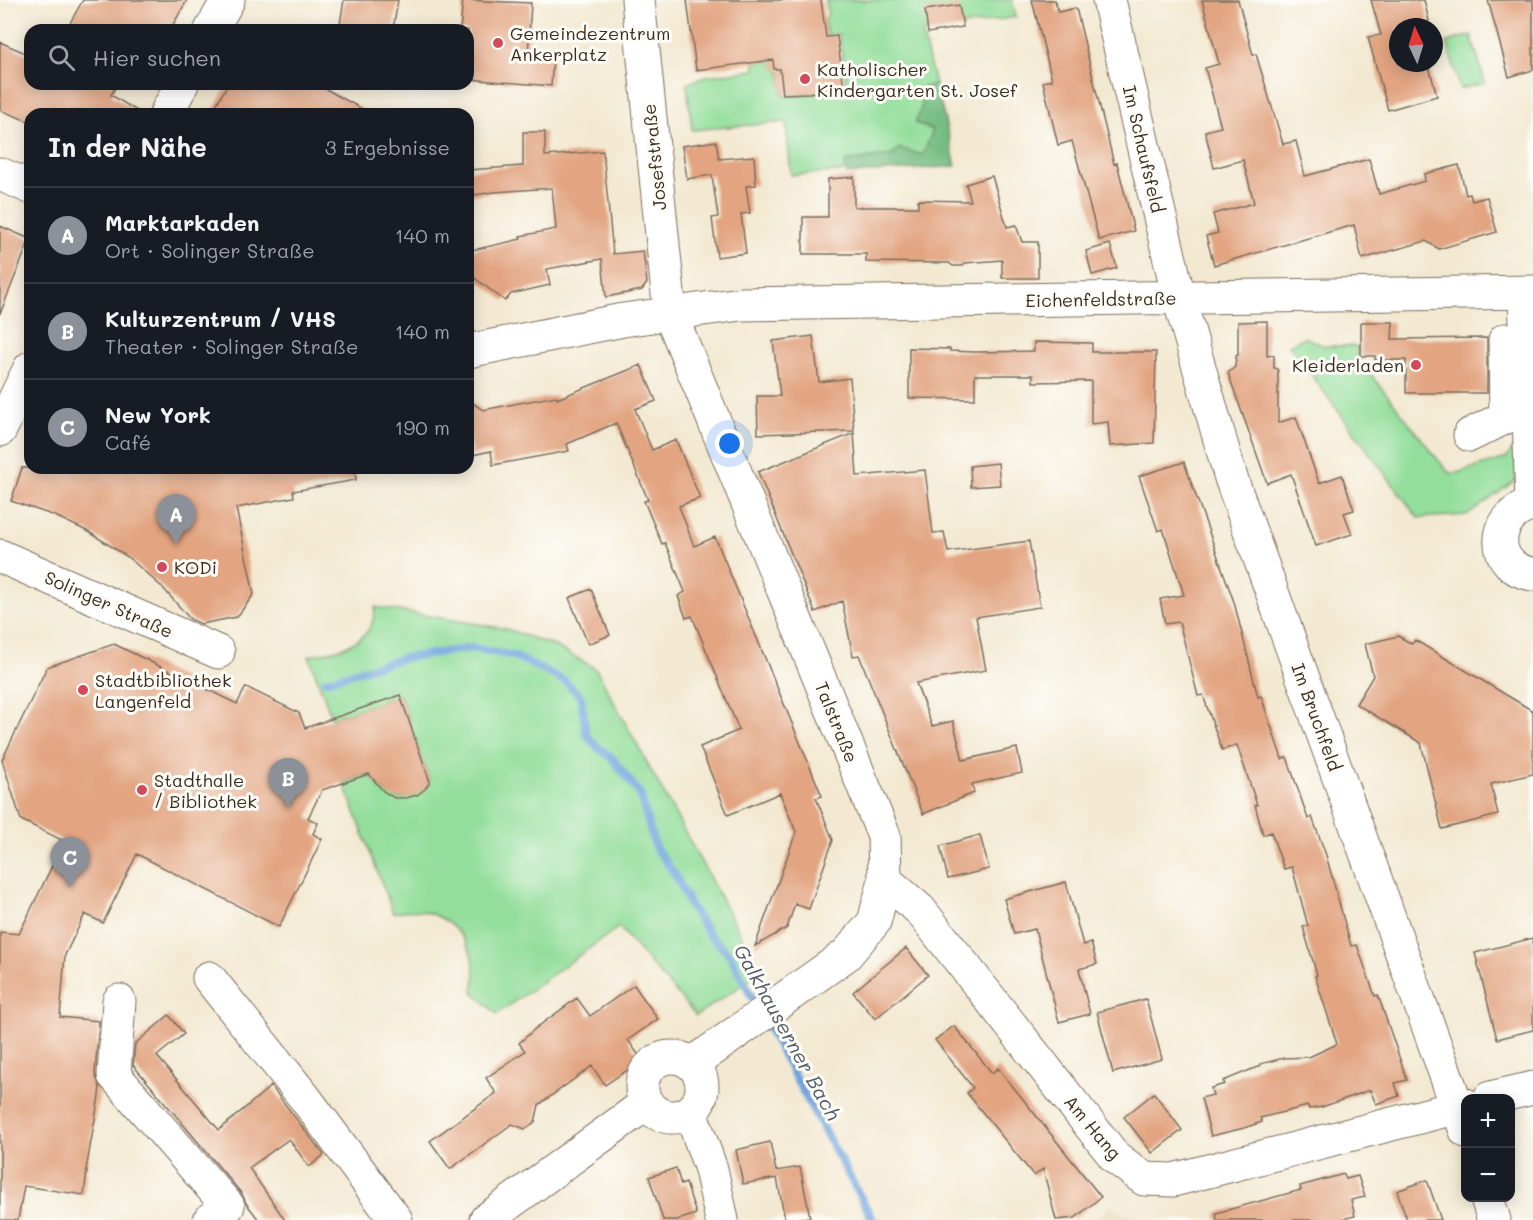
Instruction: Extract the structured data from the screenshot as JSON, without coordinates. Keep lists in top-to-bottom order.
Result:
{
  "streets": {
    "street": [
      "Im Schaufsfeld",
      "Josefstraße",
      "Eichenfeldstraße",
      "Solinger Straße",
      "Im Bruchfeld",
      "Talstraße",
      "Am Hang"
    ]
  },
  "crossings": [
    ["Im Schaufsfeld", "Eichenfeldstraße"],
    ["Im Schaufsfeld", "Im Bruchfeld"],
    ["Josefstraße", "Eichenfeldstraße"],
    ["Josefstraße", "Talstraße"],
    ["Eichenfeldstraße", "Im Bruchfeld"],
    ["Eichenfeldstraße", "Talstraße"],
    ["Talstraße", "Am Hang"]
  ],
  "water": ["Galkhauserner Bach"],
  "places": [
    "Gemeindezentrum Ankerplatz",
    "Katholischer Kindergarten St. Josef",
    "Kleiderladen",
    "KODi",
    "Stadtbibliothek Langenfeld",
    "Stadthalle / Bibliothek"
  ],
  "north": "top",
  "page": {
    "search": "Hier suchen",
    "heading": ["In der Nähe", "3 Ergebnisse"],
    "list": [
      {
        "mark": "A",
        "name": "Marktarkaden",
        "note": "Ort · Solinger Straße",
        "value": "140 m"
      },
      {
        "mark": "B",
        "name": "Kulturzentrum / VHS",
        "note": "Theater · Solinger Straße",
        "value": "140 m"
      },
      {
        "mark": "C",
        "name": "New York",
        "note": "Café",
        "value": "190 m"
      }
    ],
    "pins": ["A", "B", "C"],
    "map_buttons": ["+", "−"]
  }
}
